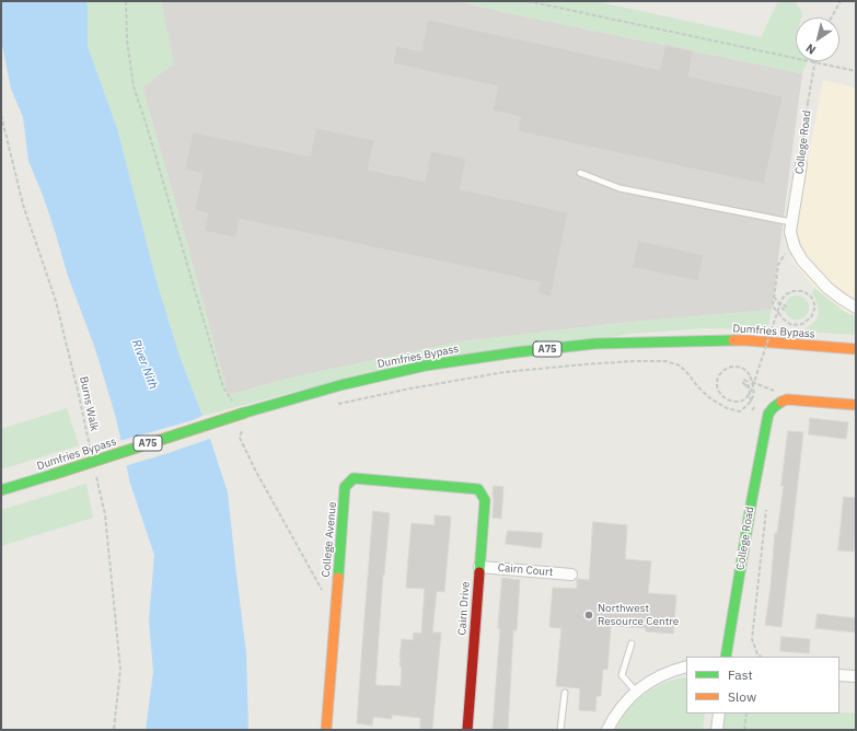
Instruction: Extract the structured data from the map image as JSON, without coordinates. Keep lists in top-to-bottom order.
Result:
{
  "streets": {
    "main road": [
      "College Road",
      "Dumfries Bypass",
      "A75",
      "College Avenue",
      "Cairn Drive"
    ],
    "street": ["Cairn Court"],
    "path": ["Burns Walk"]
  },
  "crossings": [
    ["College Avenue", "Cairn Drive"],
    ["Cairn Court", "Cairn Drive"]
  ],
  "water": ["River Nith"],
  "places": ["Northwest Resource Centre"],
  "legend": ["Fast", "Slow"],
  "north": "bottom left"
}
